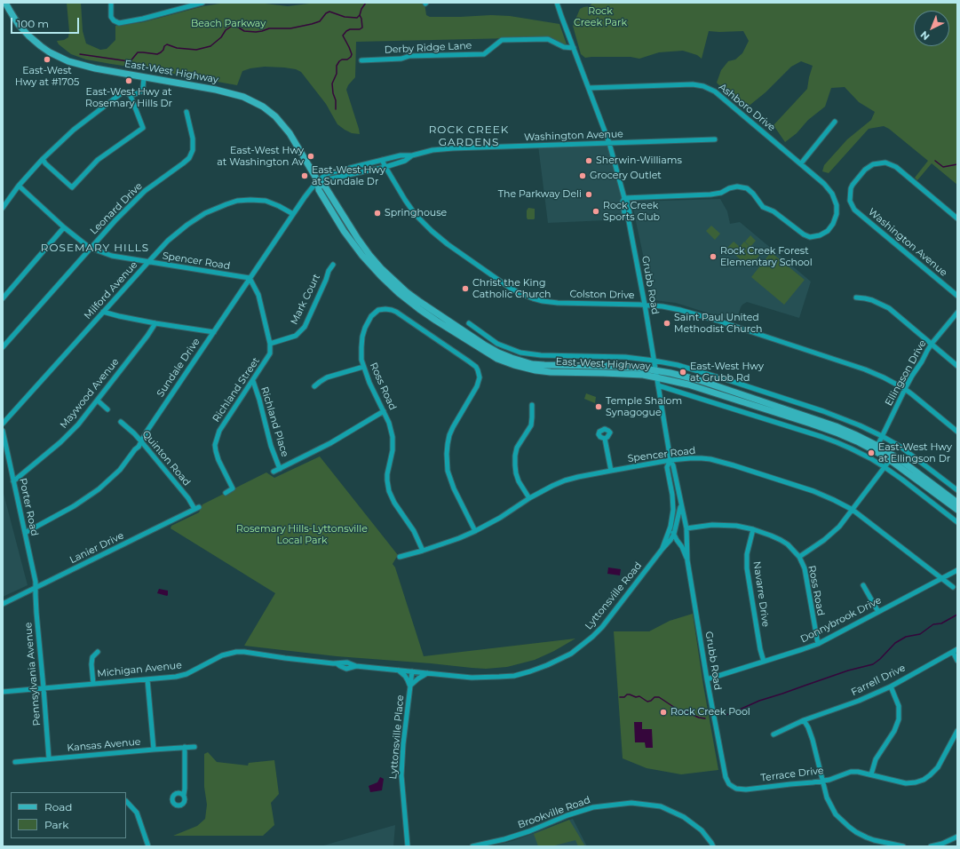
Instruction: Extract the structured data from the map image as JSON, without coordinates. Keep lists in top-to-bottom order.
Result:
{
  "streets": {
    "main road": ["East-West Highway"],
    "street": [
      "Derby Ridge Lane",
      "Ashboro Drive",
      "Washington Avenue",
      "Leonard Drive",
      "Spencer Road",
      "Grubb Road",
      "Milford Avenue",
      "Colston Drive",
      "Mark Court",
      "Sundale Drive",
      "Ellingson Drive",
      "Ross Road",
      "Richland Street",
      "Maywood Avenue",
      "Richland Place",
      "Quinton Road",
      "Porter Road",
      "Lanier Drive",
      "Navarre Drive",
      "Lyttonsville Road",
      "Donnybrook Drive",
      "Michigan Avenue",
      "Pennsylvania Avenue",
      "Farrell Drive",
      "Lyttonsville Place",
      "Kansas Avenue",
      "Terrace Drive",
      "Brookville Road"
    ]
  },
  "crossings": [
    ["Derby Ridge Lane", "Grubb Road"],
    ["East-West Highway", "Washington Avenue"],
    ["East-West Highway", "Grubb Road"],
    ["East-West Highway", "Sundale Drive"],
    ["East-West Highway", "Ellingson Drive"],
    ["Ashboro Drive", "Grubb Road"],
    ["Washington Avenue", "Grubb Road"],
    ["Washington Avenue", "Colston Drive"],
    ["Washington Avenue", "Sundale Drive"],
    ["Leonard Drive", "Spencer Road"],
    ["Spencer Road", "Grubb Road"],
    ["Spencer Road", "Milford Avenue"],
    ["Spencer Road", "Sundale Drive"],
    ["Spencer Road", "Ross Road"],
    ["Spencer Road", "Richland Street"],
    ["Spencer Road", "Donnybrook Drive"],
    ["Grubb Road", "Colston Drive"],
    ["Grubb Road", "Ross Road"],
    ["Grubb Road", "Lyttonsville Road"],
    ["Grubb Road", "Donnybrook Drive"],
    ["Grubb Road", "Terrace Drive"],
    ["Milford Avenue", "Sundale Drive"],
    ["Colston Drive", "Ellingson Drive"],
    ["Mark Court", "Richland Street"],
    ["Sundale Drive", "Richland Street"],
    ["Sundale Drive", "Quinton Road"],
    ["Sundale Drive", "Porter Road"],
    ["Ross Road", "Navarre Drive"],
    ["Ross Road", "Donnybrook Drive"],
    ["Richland Street", "Richland Place"],
    ["Maywood Avenue", "Porter Road"],
    ["Quinton Road", "Lanier Drive"],
    ["Porter Road", "Lanier Drive"],
    ["Porter Road", "Pennsylvania Avenue"],
    ["Lanier Drive", "Pennsylvania Avenue"],
    ["Navarre Drive", "Donnybrook Drive"],
    ["Lyttonsville Road", "Michigan Avenue"],
    ["Lyttonsville Road", "Lyttonsville Place"],
    ["Michigan Avenue", "Pennsylvania Avenue"],
    ["Michigan Avenue", "Lyttonsville Place"],
    ["Pennsylvania Avenue", "Kansas Avenue"]
  ],
  "districts": ["ROCK CREEK GARDENS", "ROSEMARY HILLS"],
  "parks": ["Rock Creek Park", "Beach Parkway", "Rosemary Hills-Lyttonsville Local Park"],
  "places": [
    "East-West Hwy at #1705",
    "East-West Hwy at Rosemary Hills Dr",
    "East-West Hwy at Washington Av",
    "Sherwin-Williams",
    "East-West Hwy at Sundale Dr",
    "Grocery Outlet",
    "The Parkway Deli",
    "Rock Creek Sports Club",
    "Springhouse",
    "Rock Creek Forest Elementary School",
    "Christ the King Catholic Church",
    "Saint Paul United Methodist Church",
    "East-West Hwy at Grubb Rd",
    "Temple Shalom Synagogue",
    "East-West Hwy at Ellingson Dr",
    "Rock Creek Pool"
  ],
  "legend": ["Road", "Park"],
  "scale_bar": "100 m",
  "north": "bottom left"
}
